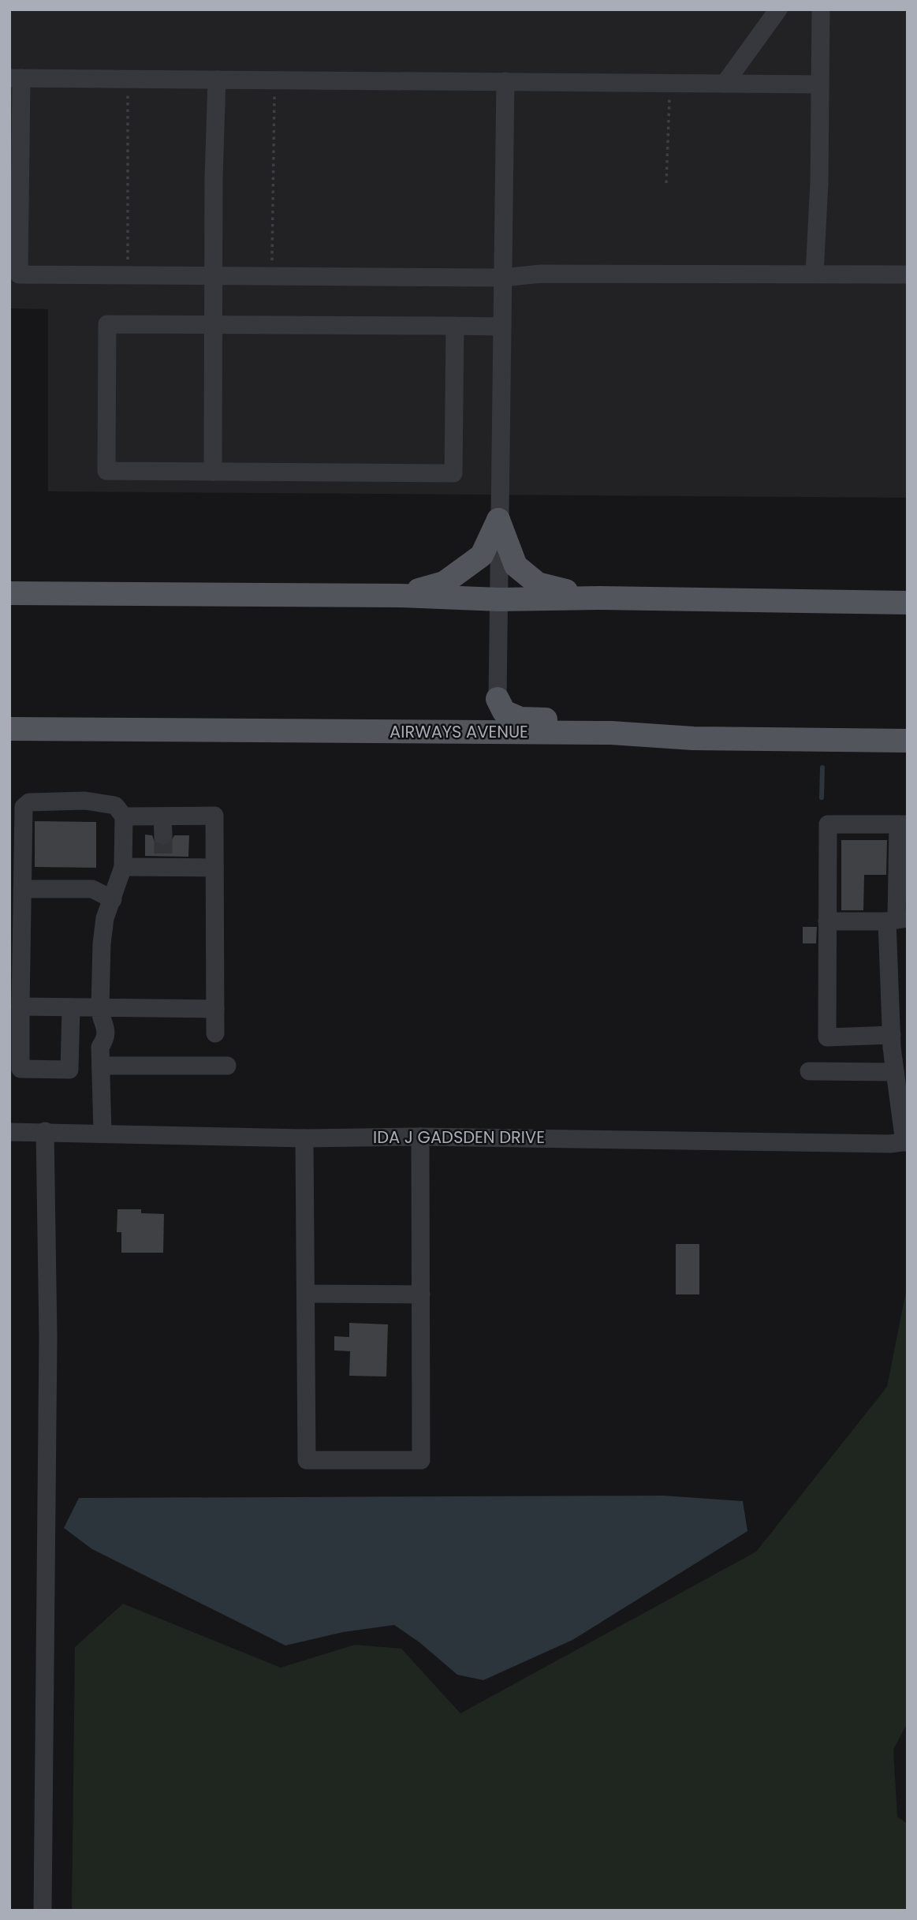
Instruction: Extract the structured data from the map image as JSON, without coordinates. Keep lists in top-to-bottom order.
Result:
{
  "streets": {
    "main road": ["AIRWAYS AVENUE"],
    "street": ["IDA J GADSDEN DRIVE"]
  }
}
